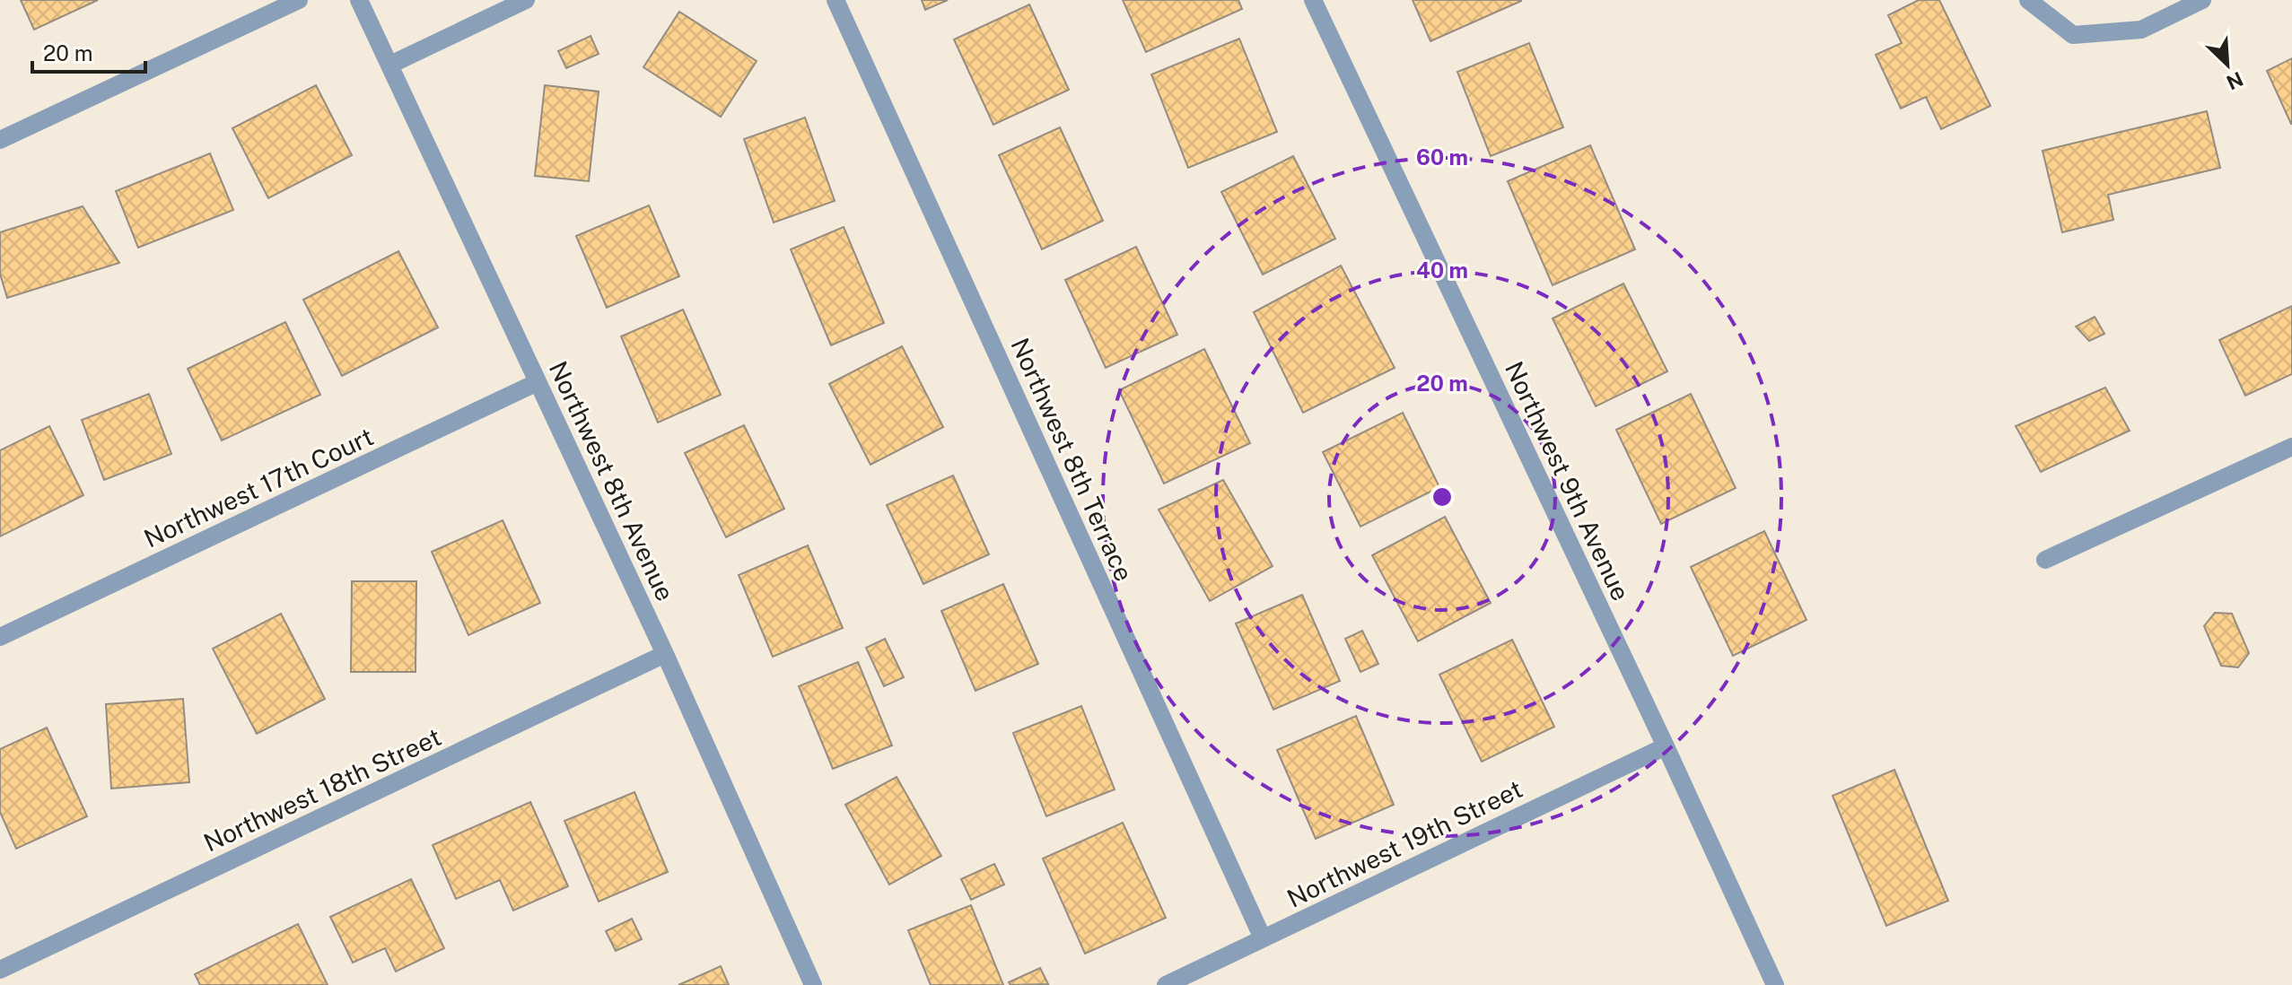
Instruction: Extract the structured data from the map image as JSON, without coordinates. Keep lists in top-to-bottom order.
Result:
{
  "streets": {
    "street": [
      "Northwest 8th Terrace",
      "Northwest 8th Avenue",
      "Northwest 9th Avenue",
      "Northwest 17th Court",
      "Northwest 18th Street",
      "Northwest 19th Street"
    ]
  },
  "crossings": [
    ["Northwest 8th Terrace", "Northwest 19th Street"],
    ["Northwest 8th Avenue", "Northwest 17th Court"],
    ["Northwest 8th Avenue", "Northwest 18th Street"],
    ["Northwest 9th Avenue", "Northwest 19th Street"]
  ],
  "scale_bar": "20 m",
  "north": "bottom right",
  "rings": ["60 m", "40 m", "20 m"]
}
